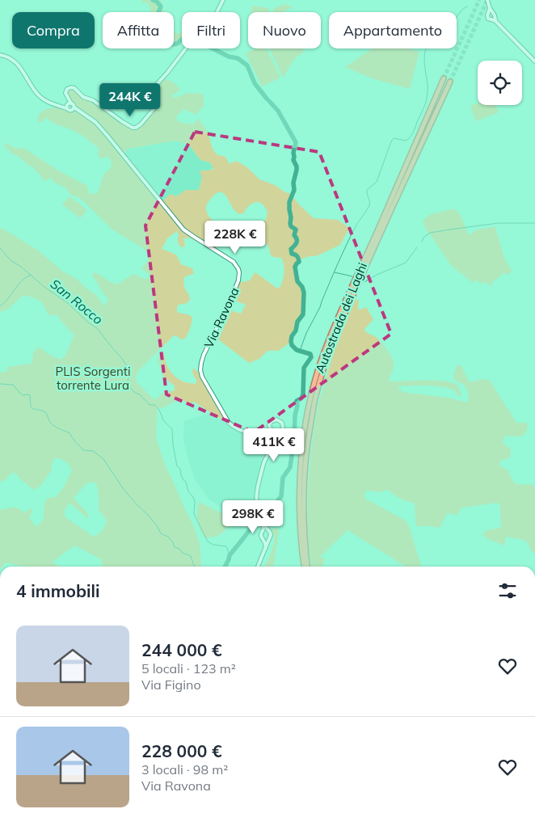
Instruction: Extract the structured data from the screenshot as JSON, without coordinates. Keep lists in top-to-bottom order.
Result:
{
  "streets": {
    "highway": ["Autostrada dei Laghi"],
    "street": ["Via Ravona"]
  },
  "water": ["San Rocco"],
  "parks": ["PLIS Sorgenti torrente Lura"],
  "page": {
    "chip": [
      "Compra",
      "Affitta",
      "Filtri",
      "Nuovo",
      "Appartamento"
    ],
    "price": [
      "244K €",
      "228K €",
      "411K €",
      "298K €"
    ],
    "heading": "4 immobili",
    "list": [
      {
        "name": "244 000 €",
        "note": "5 locali · 123 m² · Via Figino"
      },
      {
        "name": "228 000 €",
        "note": "3 locali · 98 m² · Via Ravona"
      }
    ]
  }
}
